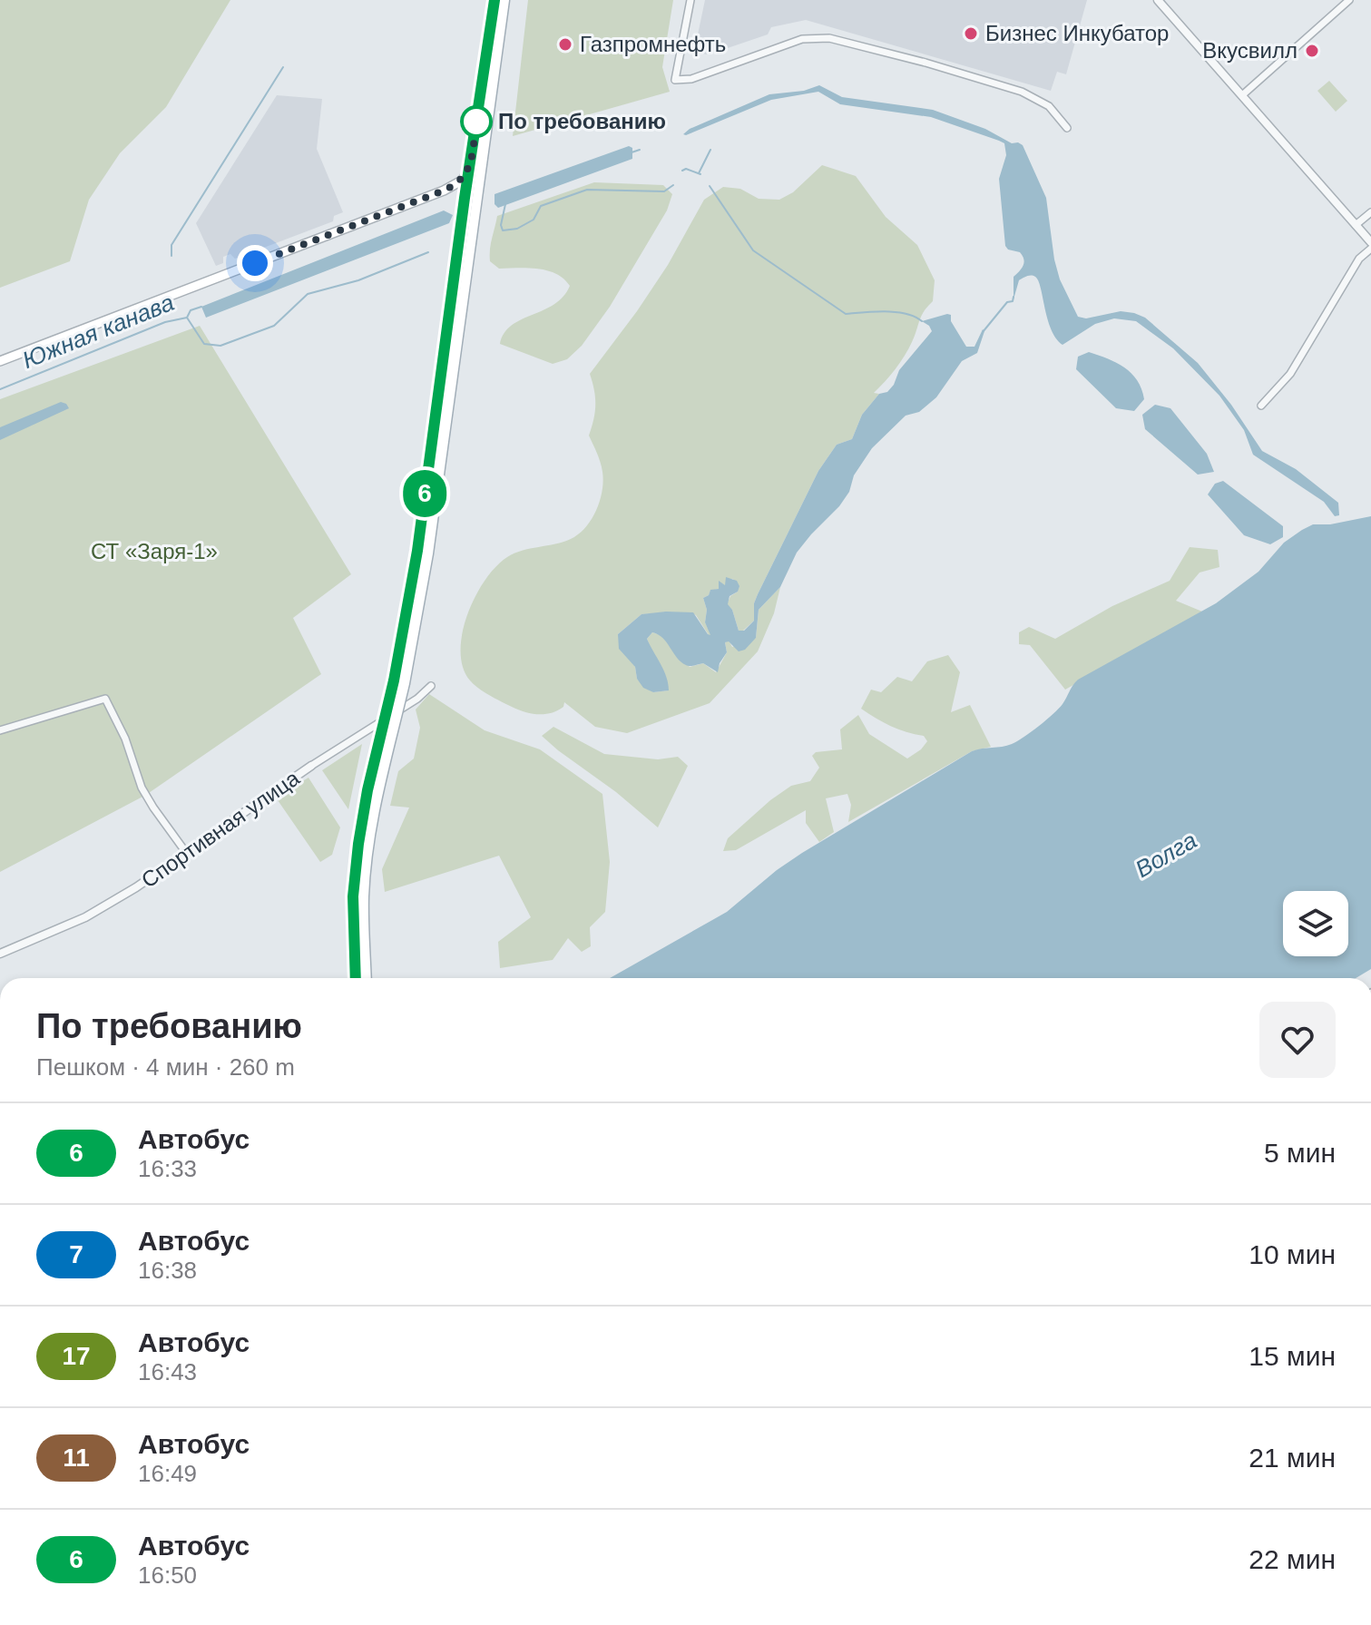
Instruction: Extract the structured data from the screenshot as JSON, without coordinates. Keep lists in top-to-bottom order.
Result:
{
  "streets": {
    "street": ["Спортивная улица"]
  },
  "water": ["Южная канава", "Волга"],
  "parks": ["СТ «Заря-1»"],
  "places": [
    "Бизнес Инкубатор",
    "Газпромнефть",
    "Вкусвилл",
    "По требованию"
  ],
  "lines": ["bus line 6"],
  "page": {
    "on_map": "6",
    "heading": ["По требованию", "Пешком · 4 мин · 260 m"],
    "list": [
      {
        "mark": "6",
        "name": "Автобус",
        "note": "16:33",
        "value": "5 мин"
      },
      {
        "mark": "7",
        "name": "Автобус",
        "note": "16:38",
        "value": "10 мин"
      },
      {
        "mark": "17",
        "name": "Автобус",
        "note": "16:43",
        "value": "15 мин"
      },
      {
        "mark": "11",
        "name": "Автобус",
        "note": "16:49",
        "value": "21 мин"
      },
      {
        "mark": "6",
        "name": "Автобус",
        "note": "16:50",
        "value": "22 мин"
      }
    ]
  }
}
